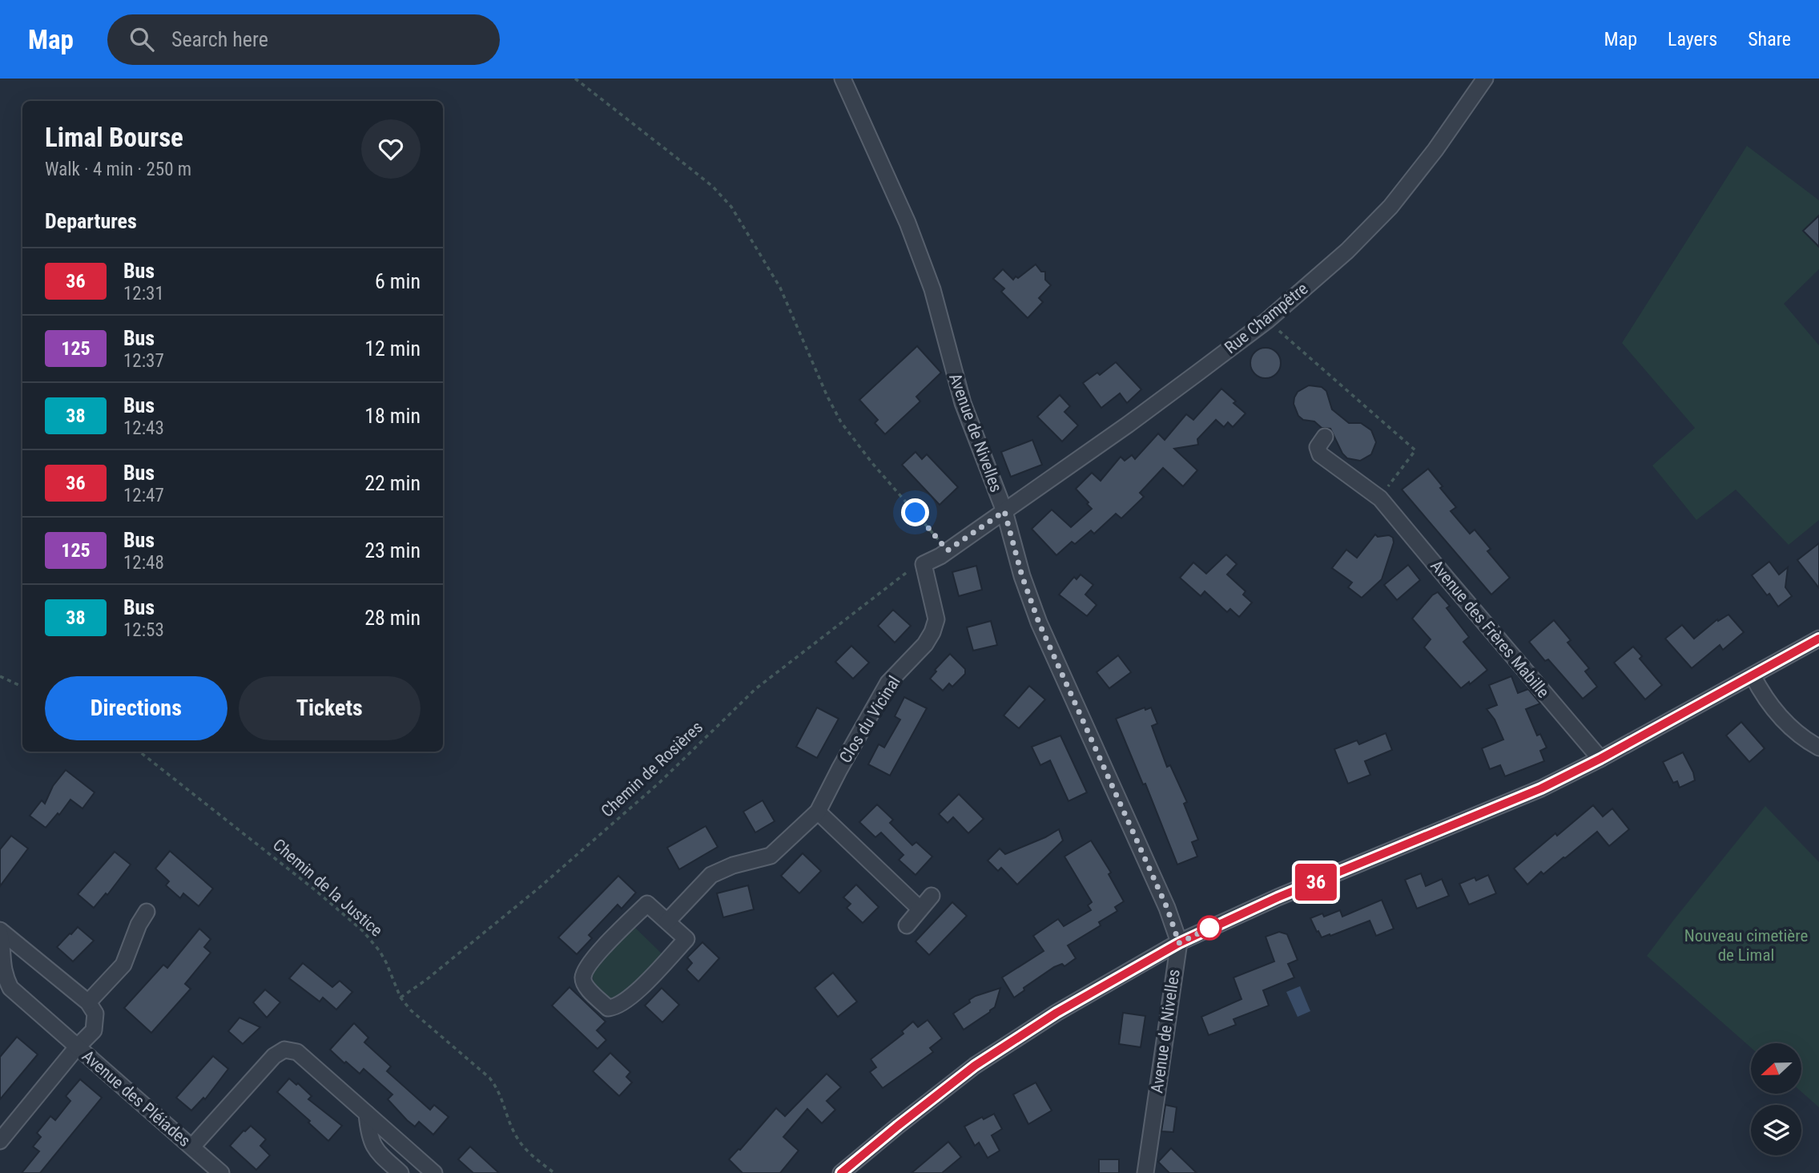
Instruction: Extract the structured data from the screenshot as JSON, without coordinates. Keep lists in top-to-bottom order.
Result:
{
  "streets": {
    "street": [
      "Rue Champêtre",
      "Avenue de Nivelles",
      "Avenue des Frères Mabille",
      "Clos du Vicinal",
      "Avenue des Pléiades"
    ],
    "path": ["Chemin de Rosières", "Chemin de la Justice"]
  },
  "crossings": [
    ["Rue Champêtre", "Avenue de Nivelles"],
    ["Clos du Vicinal", "Chemin de Rosières"],
    ["Chemin de Rosières", "Chemin de la Justice"]
  ],
  "parks": ["Nouveau cimetière de Limal"],
  "lines": ["bus line 36"],
  "north": "left",
  "page": {
    "header": "Map",
    "search": "Search here",
    "nav": ["Map", "Layers", "Share"],
    "on_map": "36",
    "heading": [
      ["Limal Bourse", "Walk · 4 min · 250 m"],
      "Departures"
    ],
    "list": [
      {
        "mark": "36",
        "name": "Bus",
        "note": "12:31",
        "value": "6 min"
      },
      {
        "mark": "125",
        "name": "Bus",
        "note": "12:37",
        "value": "12 min"
      },
      {
        "mark": "38",
        "name": "Bus",
        "note": "12:43",
        "value": "18 min"
      },
      {
        "mark": "36",
        "name": "Bus",
        "note": "12:47",
        "value": "22 min"
      },
      {
        "mark": "125",
        "name": "Bus",
        "note": "12:48",
        "value": "23 min"
      },
      {
        "mark": "38",
        "name": "Bus",
        "note": "12:53",
        "value": "28 min"
      }
    ],
    "buttons": ["Directions", "Tickets"]
  }
}
